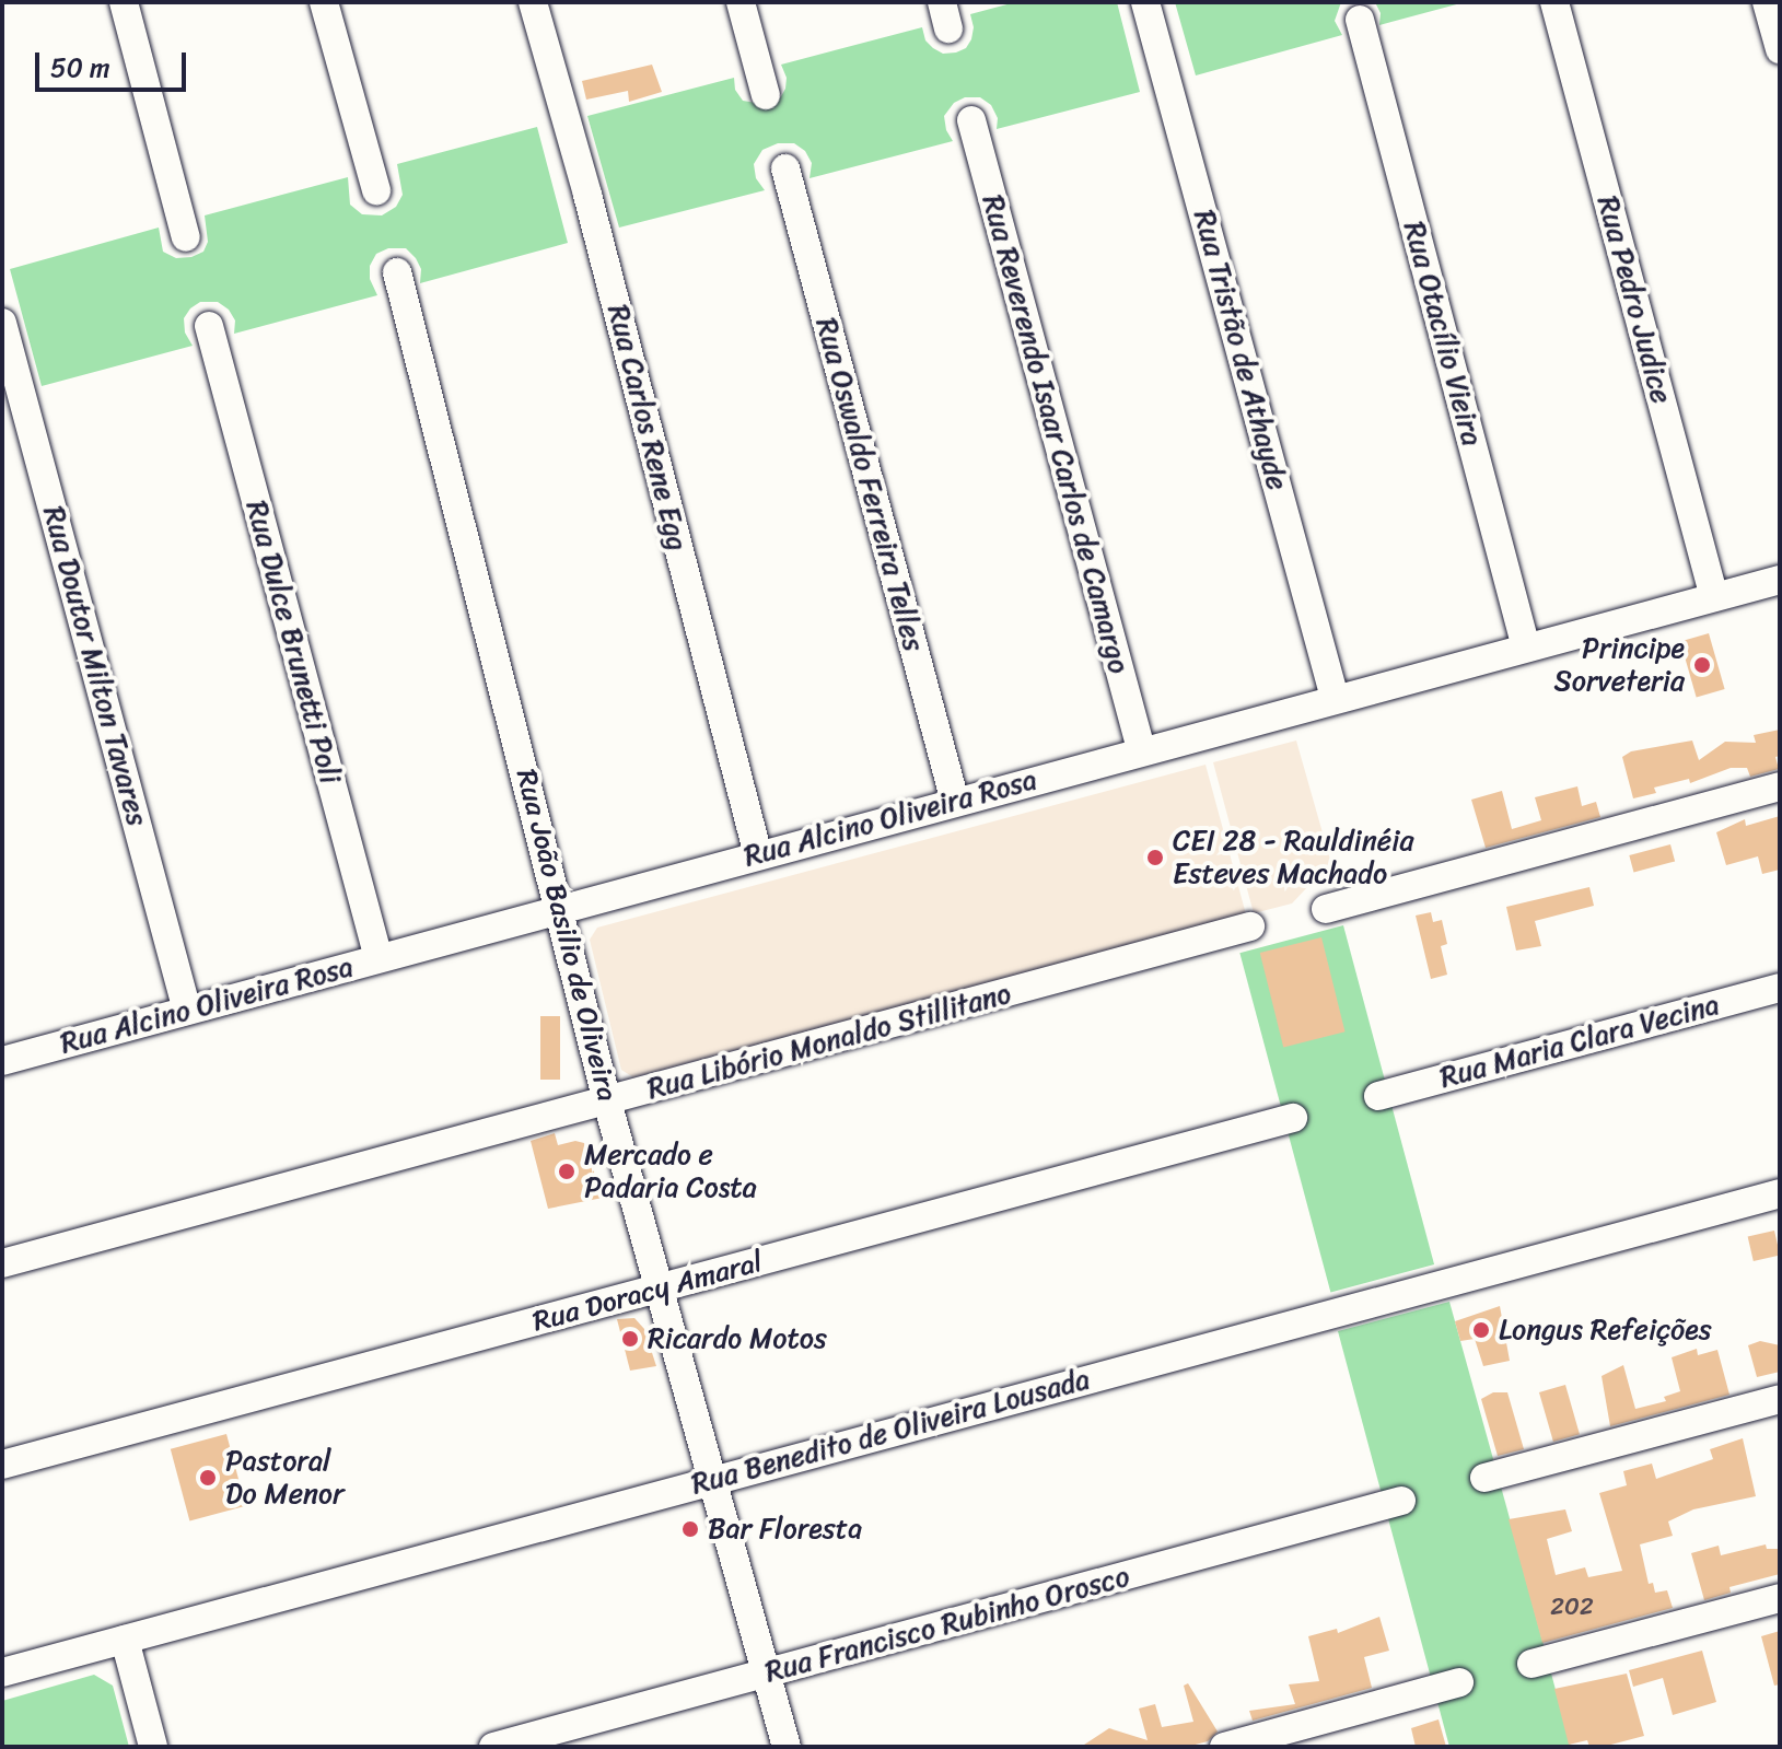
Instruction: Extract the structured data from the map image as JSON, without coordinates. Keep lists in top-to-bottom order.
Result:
{
  "streets": {
    "street": [
      "Rua Pedro Judice",
      "Rua Otacílio Vieira",
      "Rua Tristão de Athayde",
      "Rua Carlos Rene Egg",
      "Rua Reverendo Isaar Carlos de Camargo",
      "Rua Oswaldo Ferreira Telles",
      "Rua Dulce Brunetti Poli",
      "Rua Doutor Milton Tavares",
      "Rua Alcino Oliveira Rosa",
      "Rua João Basilio de Oliveira",
      "Rua Libório Monaldo Stillitano",
      "Rua Maria Clara Vecina",
      "Rua Doracy Amaral",
      "Rua Benedito de Oliveira Lousada",
      "Rua Francisco Rubinho Orosco"
    ]
  },
  "crossings": [
    ["Rua Pedro Judice", "Rua Alcino Oliveira Rosa"],
    ["Rua Otacílio Vieira", "Rua Alcino Oliveira Rosa"],
    ["Rua Tristão de Athayde", "Rua Alcino Oliveira Rosa"],
    ["Rua Carlos Rene Egg", "Rua Alcino Oliveira Rosa"],
    ["Rua Reverendo Isaar Carlos de Camargo", "Rua Alcino Oliveira Rosa"],
    ["Rua Oswaldo Ferreira Telles", "Rua Alcino Oliveira Rosa"],
    ["Rua Dulce Brunetti Poli", "Rua Alcino Oliveira Rosa"],
    ["Rua Doutor Milton Tavares", "Rua Alcino Oliveira Rosa"],
    ["Rua Alcino Oliveira Rosa", "Rua João Basilio de Oliveira"],
    ["Rua João Basilio de Oliveira", "Rua Libório Monaldo Stillitano"],
    ["Rua João Basilio de Oliveira", "Rua Doracy Amaral"],
    ["Rua João Basilio de Oliveira", "Rua Benedito de Oliveira Lousada"],
    ["Rua João Basilio de Oliveira", "Rua Francisco Rubinho Orosco"]
  ],
  "places": [
    "Principe Sorveteria",
    "CEI 28 - Rauldinéia Esteves Machado",
    "Mercado e Padaria Costa",
    "Longus Refeições",
    "Ricardo Motos",
    "Pastoral Do Menor",
    "Bar Floresta"
  ],
  "house_numbers": ["202"],
  "scale_bar": "50 m"
}
